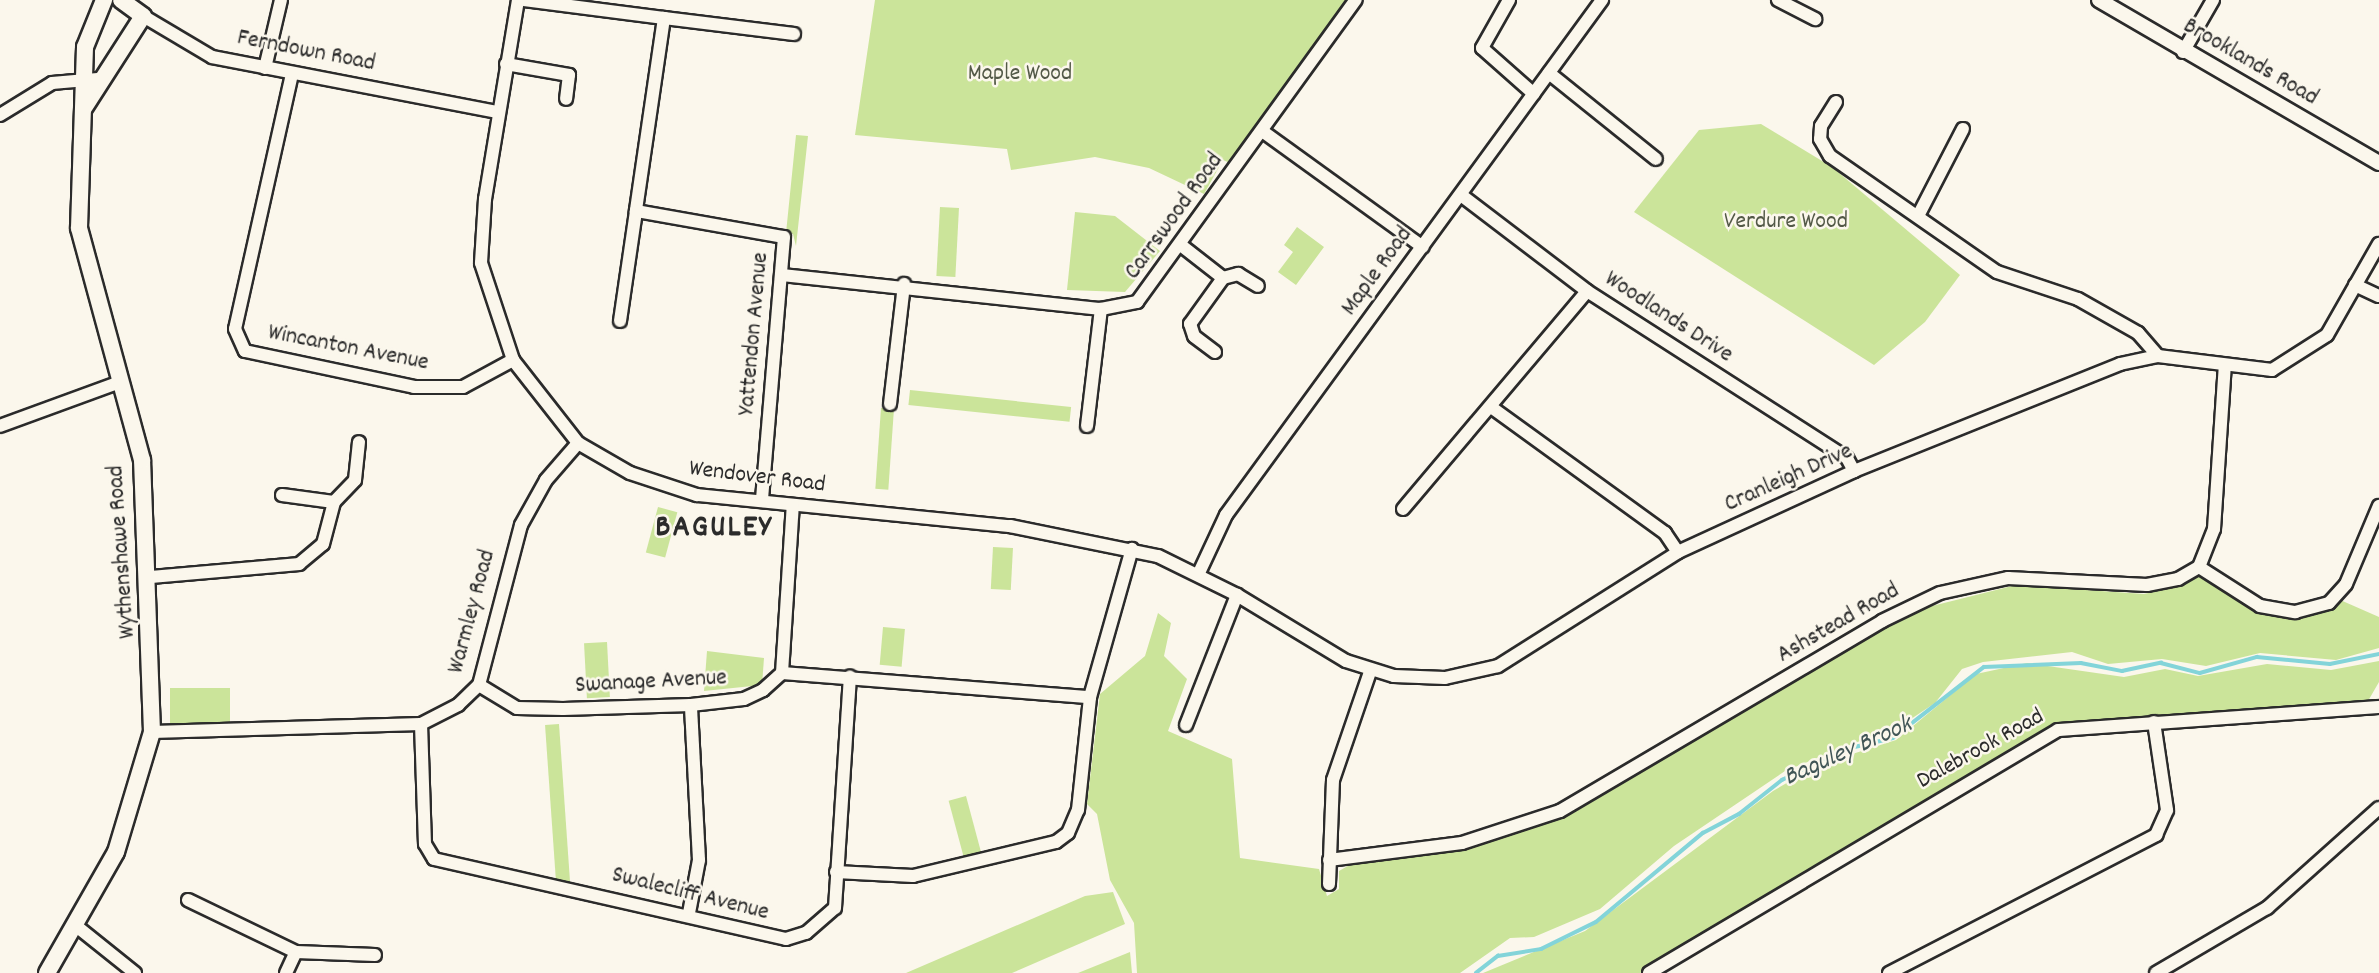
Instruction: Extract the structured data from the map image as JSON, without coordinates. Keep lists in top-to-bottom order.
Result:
{
  "streets": {
    "main road": ["Ferndown Road", "Wythenshawe Road"],
    "street": [
      "Brooklands Road",
      "Carrswood Road",
      "Maple Road",
      "Woodlands Drive",
      "Yattendon Avenue",
      "Wincanton Avenue",
      "Wendover Road",
      "Cranleigh Drive",
      "Warmley Road",
      "Ashstead Road",
      "Swanage Avenue",
      "Dalebrook Road",
      "Swalecliff Avenue"
    ]
  },
  "crossings": [
    ["Ferndown Road", "Wincanton Avenue"],
    ["Ferndown Road", "Wendover Road"],
    ["Carrswood Road", "Yattendon Avenue"],
    ["Maple Road", "Woodlands Drive"],
    ["Maple Road", "Wendover Road"],
    ["Maple Road", "Cranleigh Drive"],
    ["Woodlands Drive", "Cranleigh Drive"],
    ["Yattendon Avenue", "Wendover Road"],
    ["Wincanton Avenue", "Wendover Road"],
    ["Wendover Road", "Cranleigh Drive"],
    ["Wendover Road", "Warmley Road"],
    ["Wythenshawe Road", "Warmley Road"],
    ["Warmley Road", "Swanage Avenue"],
    ["Warmley Road", "Swalecliff Avenue"]
  ],
  "districts": ["BAGULEY"],
  "water": ["Baguley Brook"],
  "parks": ["Maple Wood", "Verdure Wood"]
}
